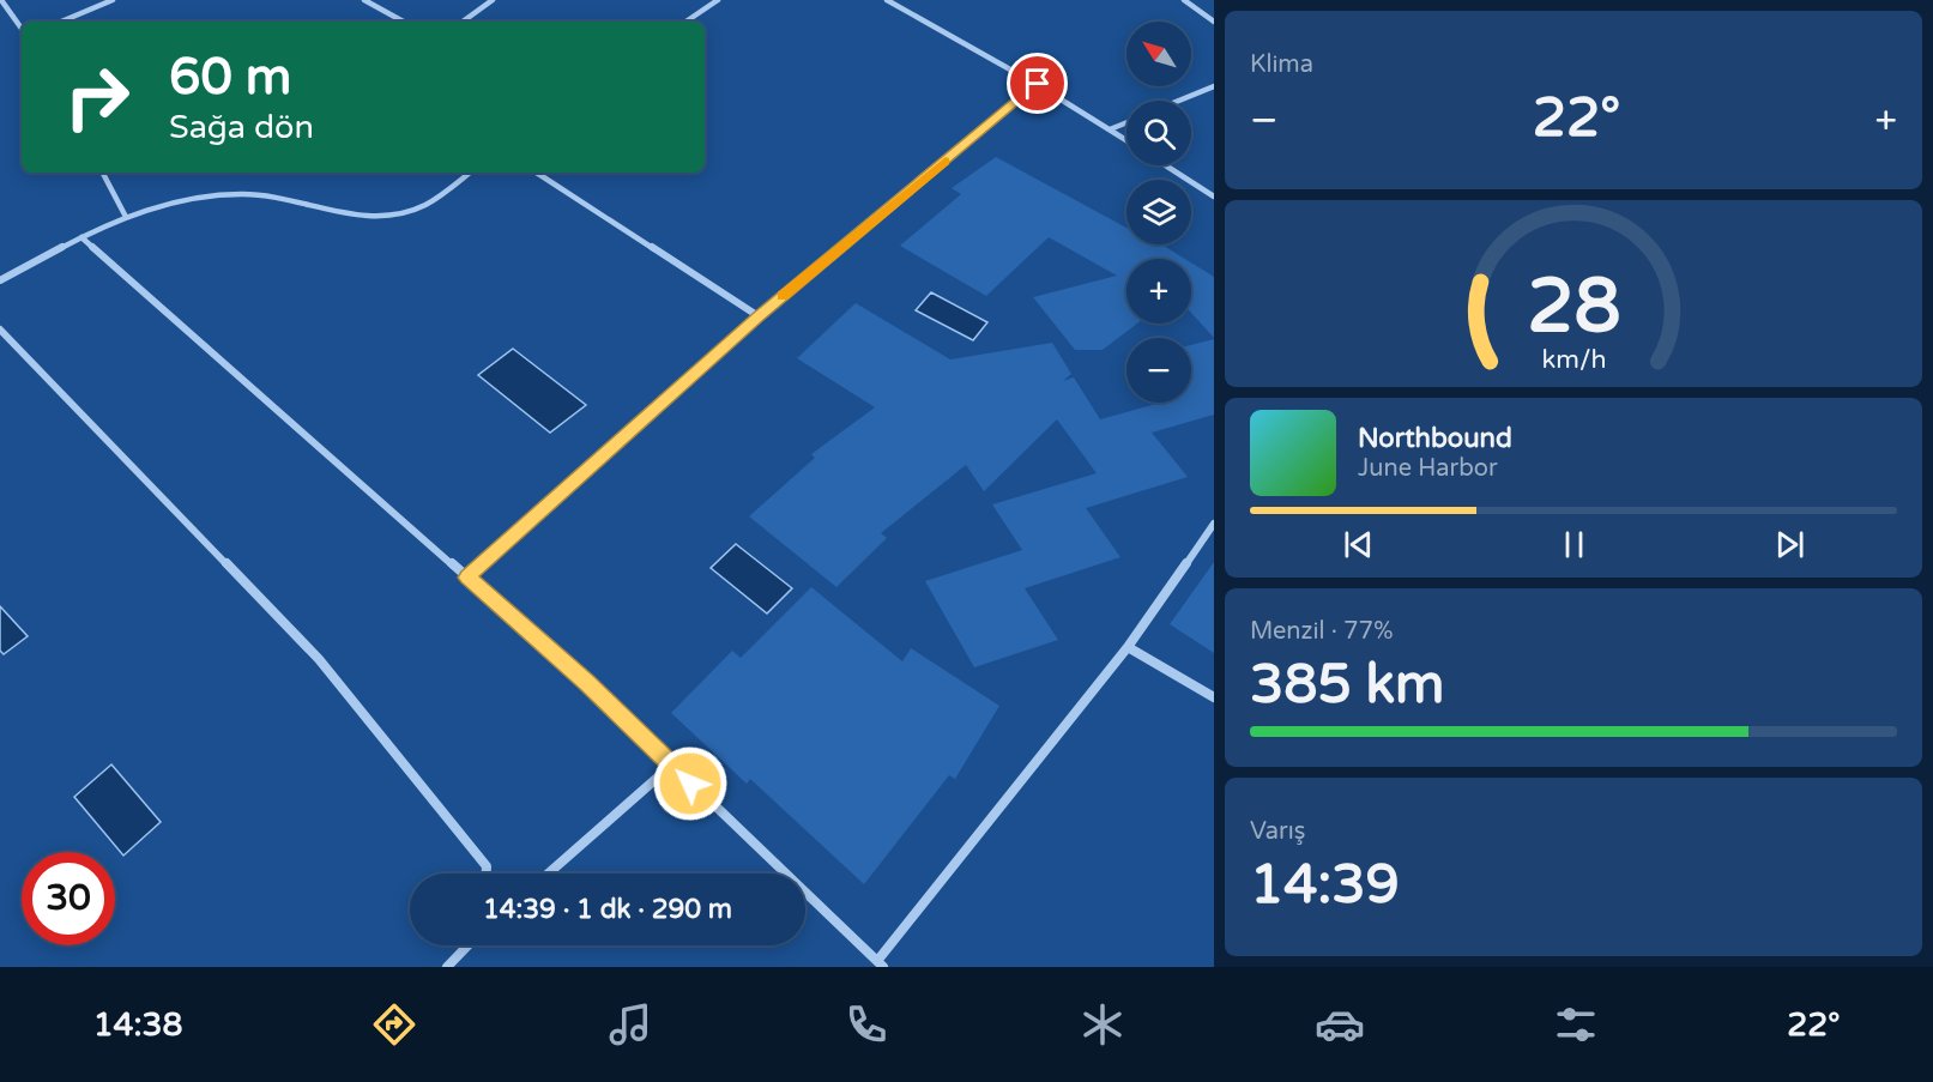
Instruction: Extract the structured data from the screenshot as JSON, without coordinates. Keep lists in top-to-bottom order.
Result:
{
  "north": "top left",
  "page": {
    "tile": [
      "Klima",
      ["Menzil · 77%", "385 km"],
      ["Varış", "14:39"]
    ],
    "map_buttons": ["+", "−"],
    "turn": ["60 m", "Sağa dön"],
    "heat": ["−", "22°", "+"],
    "song": ["Northbound", "June Harbor"],
    "limit": "30",
    "trip": "14:39 · 1 dk · 290 m",
    "tabs": ["14:38", "22°"],
    "gauge": ["28", "km/h"]
  }
}
